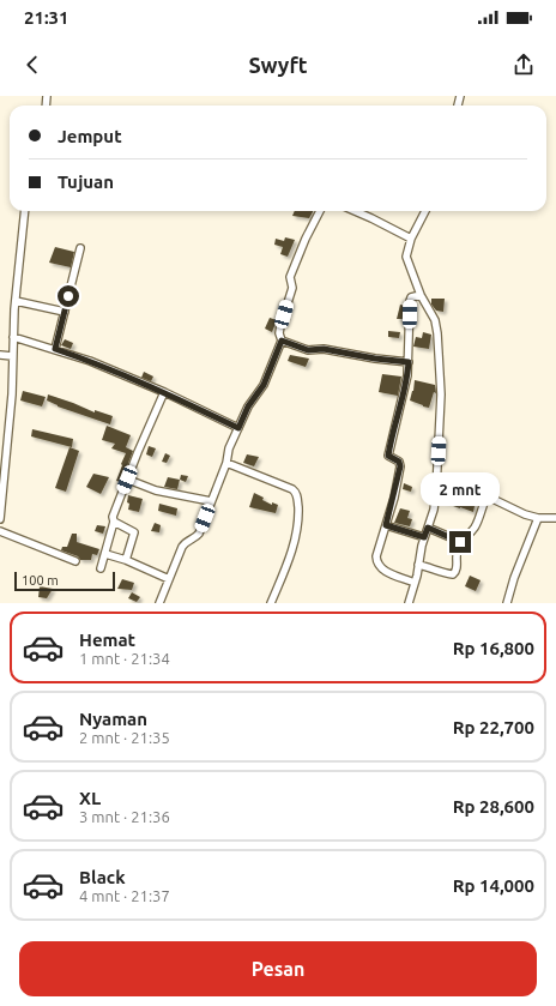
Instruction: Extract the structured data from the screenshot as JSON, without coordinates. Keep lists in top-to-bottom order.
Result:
{
  "scale_bar": "100 m",
  "page": {
    "status": "21:31",
    "header": "Swyft",
    "banner": ["Jemput", "Tujuan"],
    "bubble": "2 mnt",
    "scale": "100 m",
    "list": [
      {
        "name": "Hemat",
        "note": "1 mnt · 21:34",
        "value": "Rp 16,800"
      },
      {
        "name": "Nyaman",
        "note": "2 mnt · 21:35",
        "value": "Rp 22,700"
      },
      {
        "name": "XL",
        "note": "3 mnt · 21:36",
        "value": "Rp 28,600"
      },
      {
        "name": "Black",
        "note": "4 mnt · 21:37",
        "value": "Rp 14,000"
      }
    ],
    "buttons": "Pesan"
  }
}
